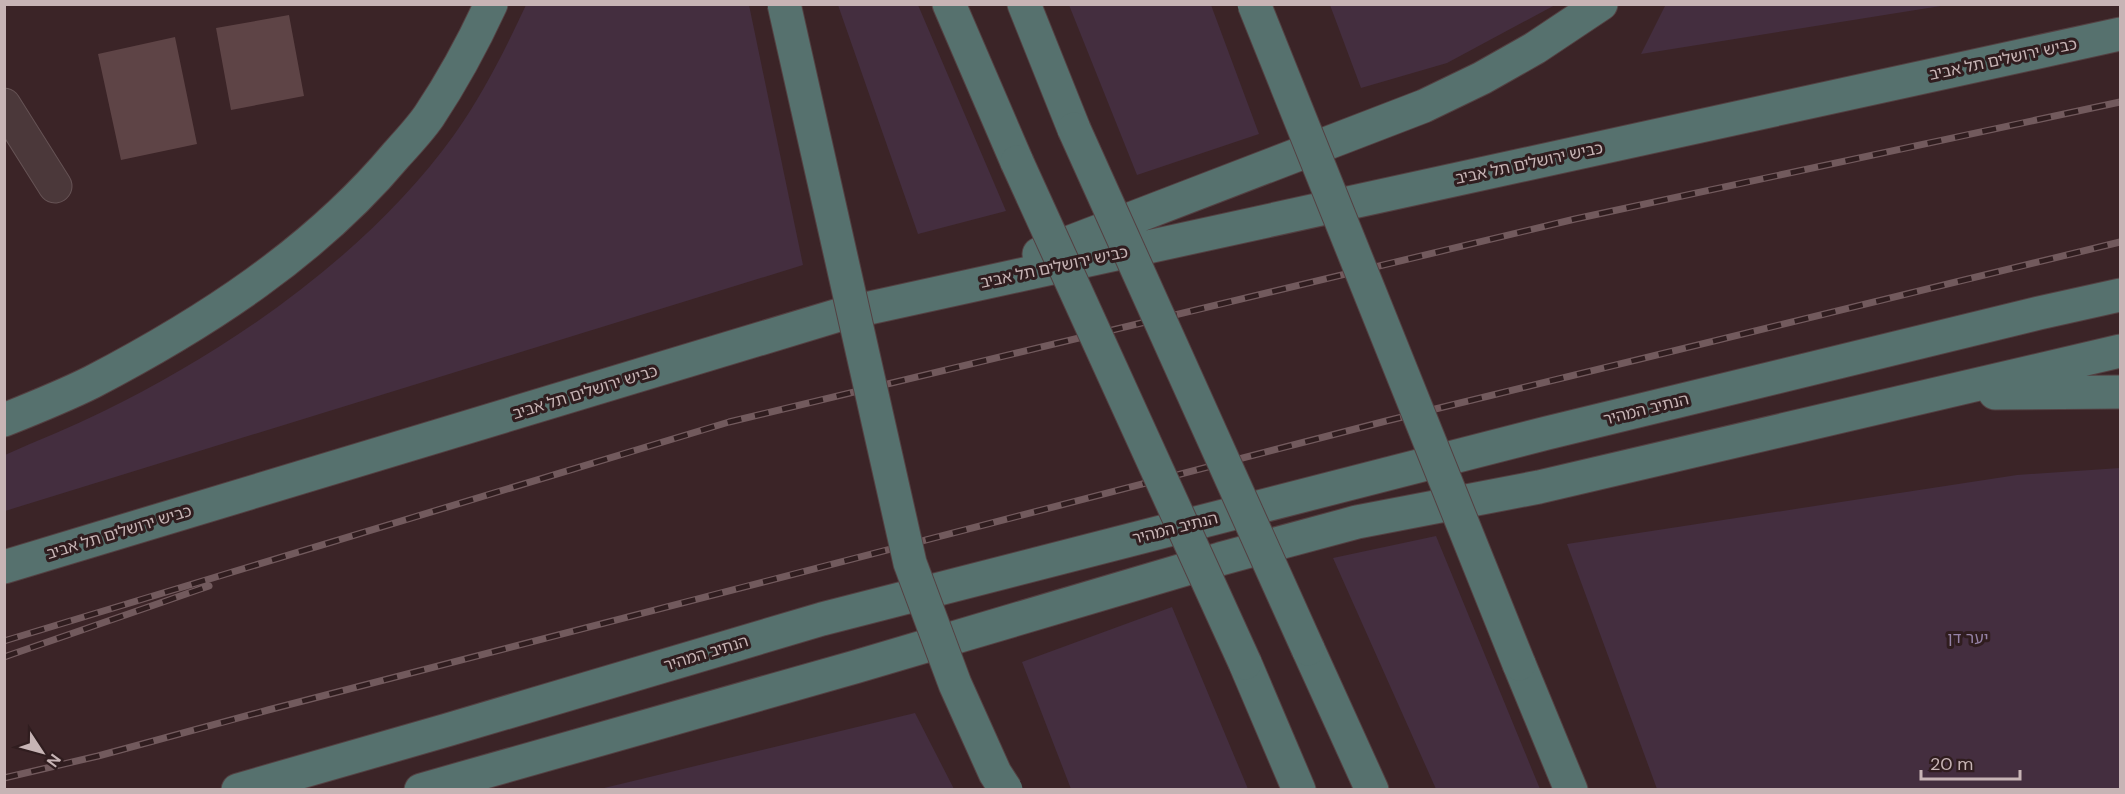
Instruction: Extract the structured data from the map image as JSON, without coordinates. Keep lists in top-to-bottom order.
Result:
{
  "streets": {
    "highway": ["כביש ירושלים תל אביב", "הנתיב המהיר"]
  },
  "parks": ["יער דן"],
  "scale_bar": "20 m",
  "north": "bottom right"
}
